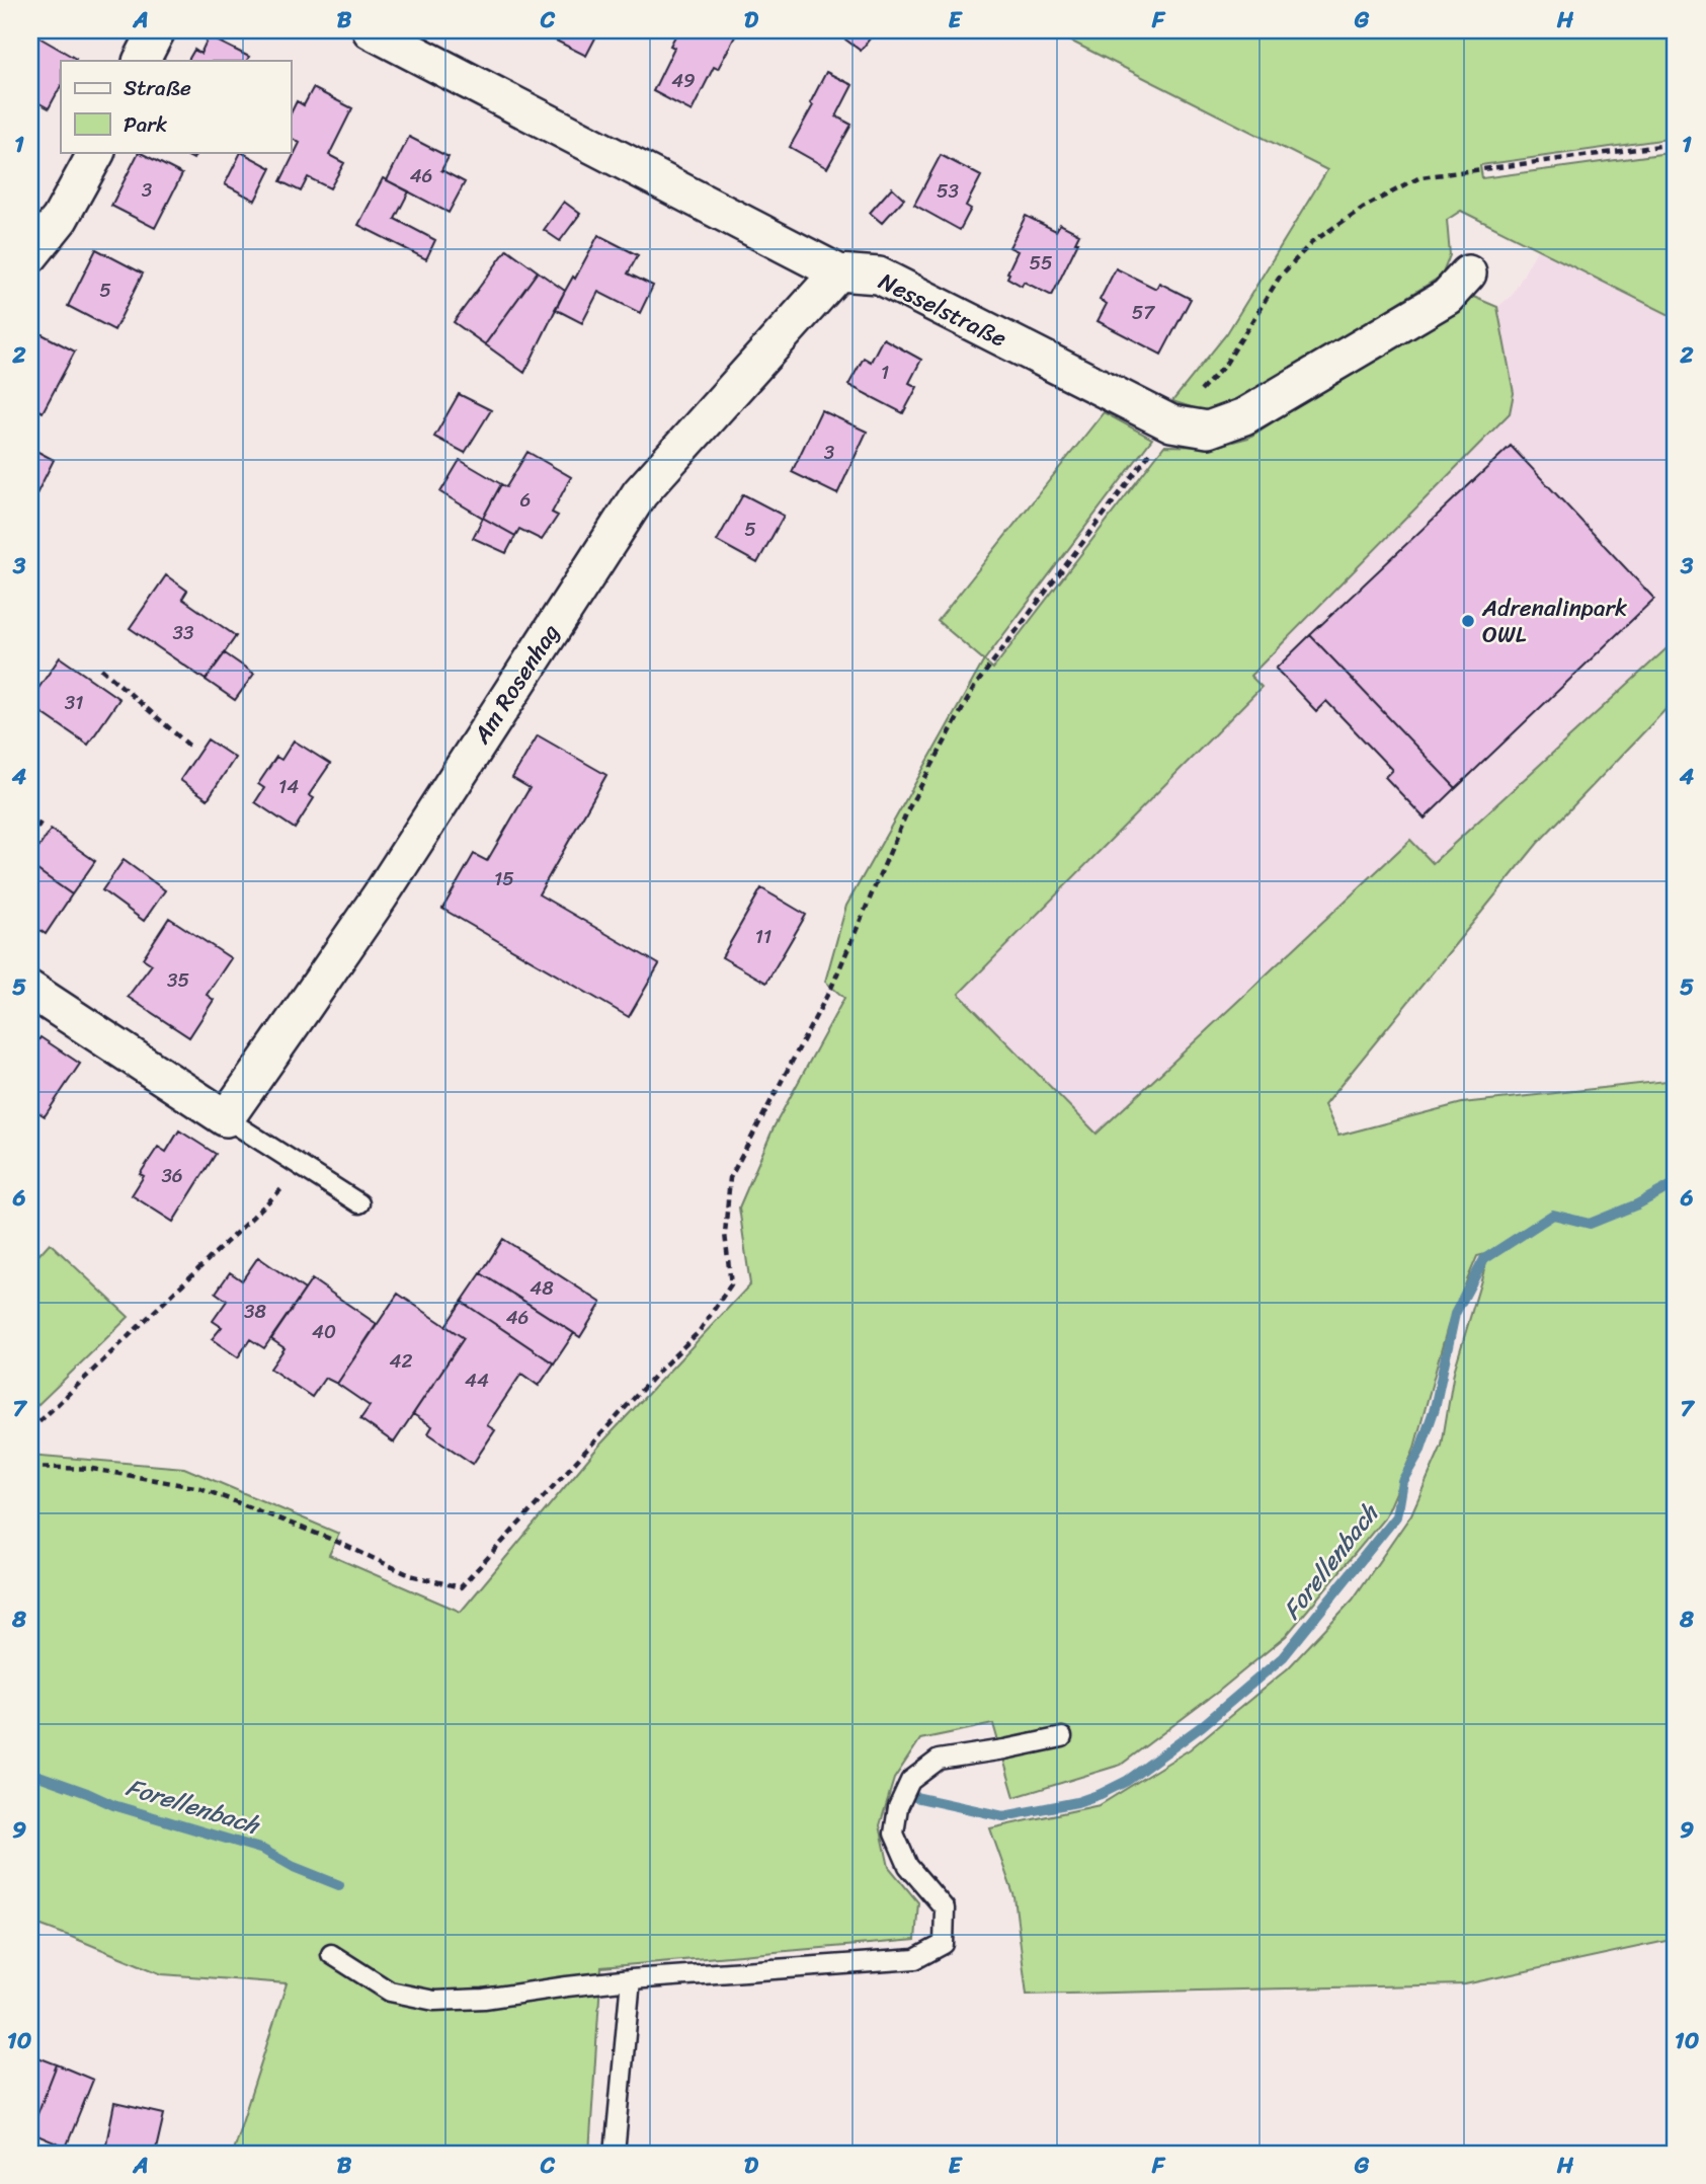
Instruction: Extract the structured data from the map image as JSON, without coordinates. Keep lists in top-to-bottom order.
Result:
{
  "streets": {
    "street": ["Nesselstraße", "Am Rosenhag"]
  },
  "crossings": [
    ["Nesselstraße", "Am Rosenhag"]
  ],
  "water": ["Forellenbach"],
  "places": ["Adrenalinpark OWL"],
  "house_numbers": [
    "49",
    "46",
    "3",
    "53",
    "55",
    "5",
    "57",
    "1",
    "3",
    "6",
    "5",
    "33",
    "31",
    "14",
    "15",
    "11",
    "35",
    "36",
    "48",
    "38",
    "46",
    "40",
    "42",
    "44"
  ],
  "legend": ["Straße", "Park"],
  "grid": {
    "columns": [
      "A",
      "B",
      "C",
      "D",
      "E",
      "F",
      "G",
      "H"
    ],
    "rows": [
      "1",
      "2",
      "3",
      "4",
      "5",
      "6",
      "7",
      "8",
      "9",
      "10"
    ]
  }
}
